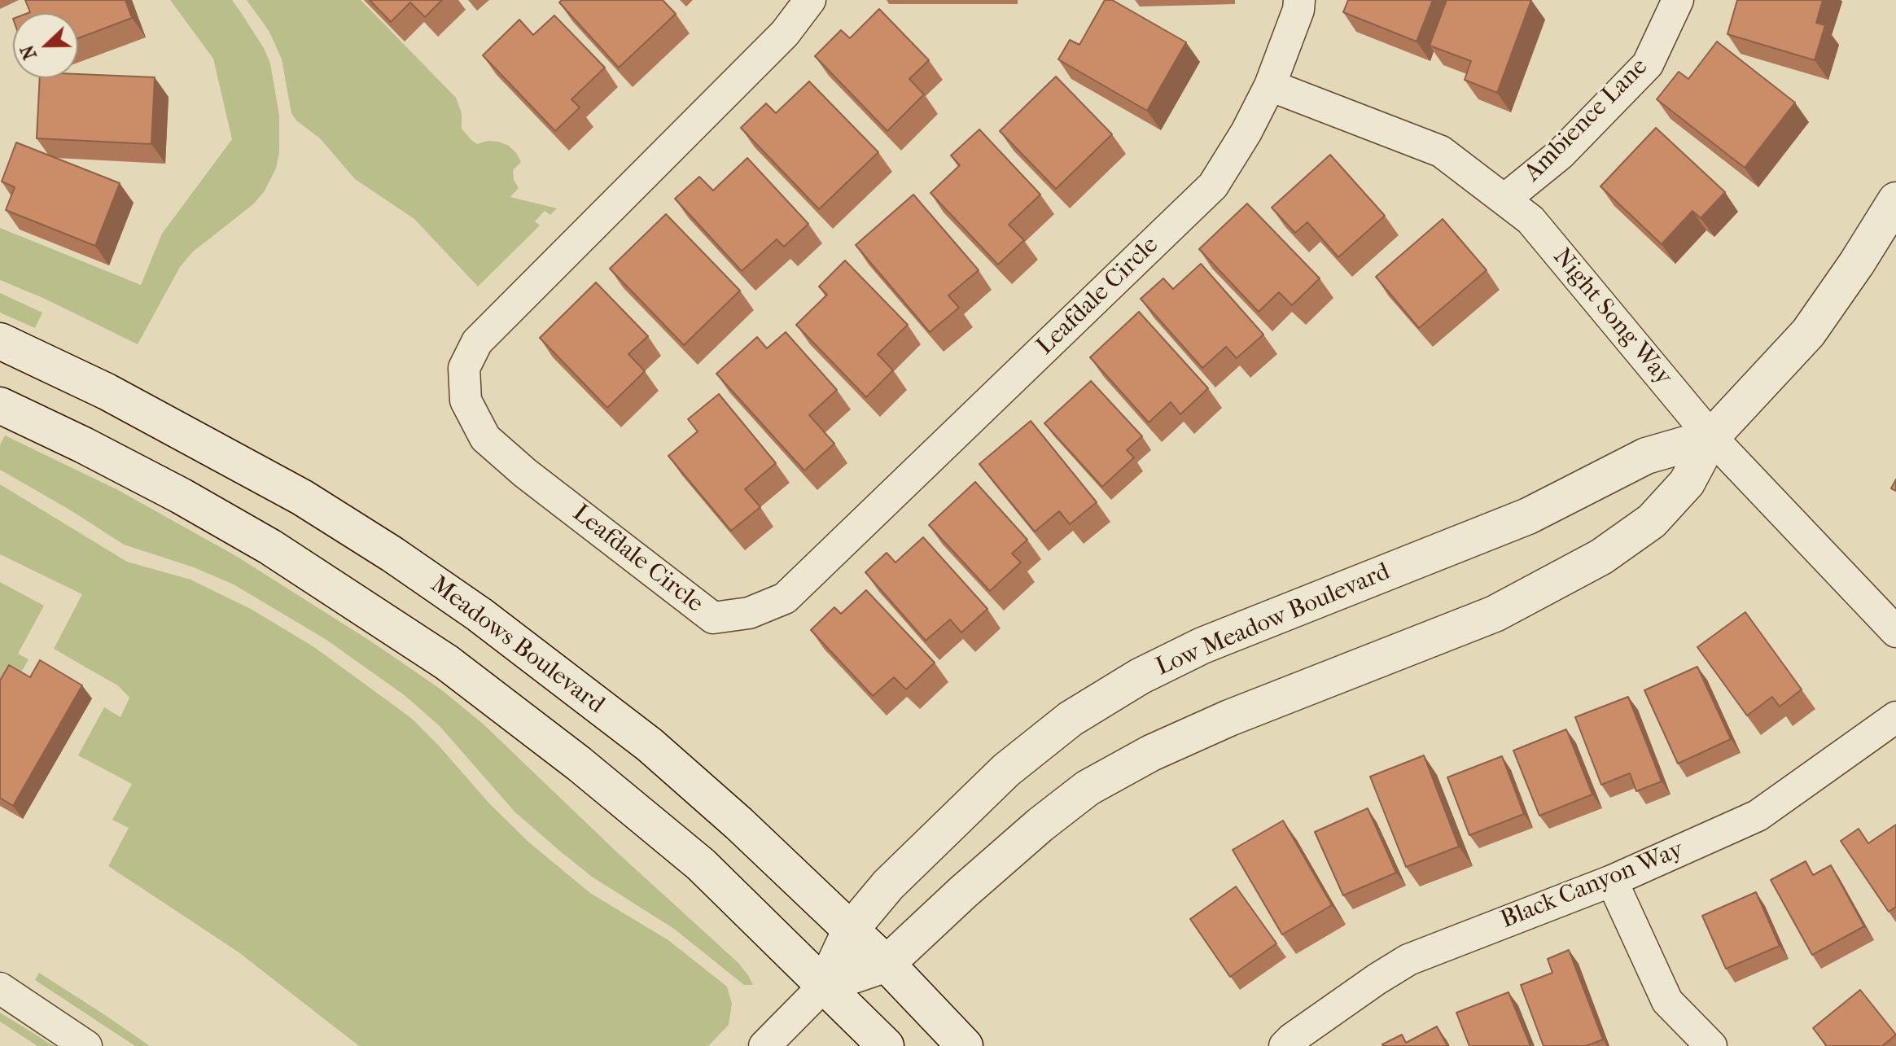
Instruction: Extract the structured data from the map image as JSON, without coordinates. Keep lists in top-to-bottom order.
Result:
{
  "streets": {
    "street": [
      "Ambience Lane",
      "Leafdale Circle",
      "Night Song Way",
      "Low Meadow Boulevard",
      "Meadows Boulevard",
      "Black Canyon Way"
    ]
  },
  "crossings": [
    ["Ambience Lane", "Night Song Way"],
    ["Leafdale Circle", "Night Song Way"],
    ["Night Song Way", "Low Meadow Boulevard"],
    ["Low Meadow Boulevard", "Meadows Boulevard"]
  ],
  "north": "left"
}
